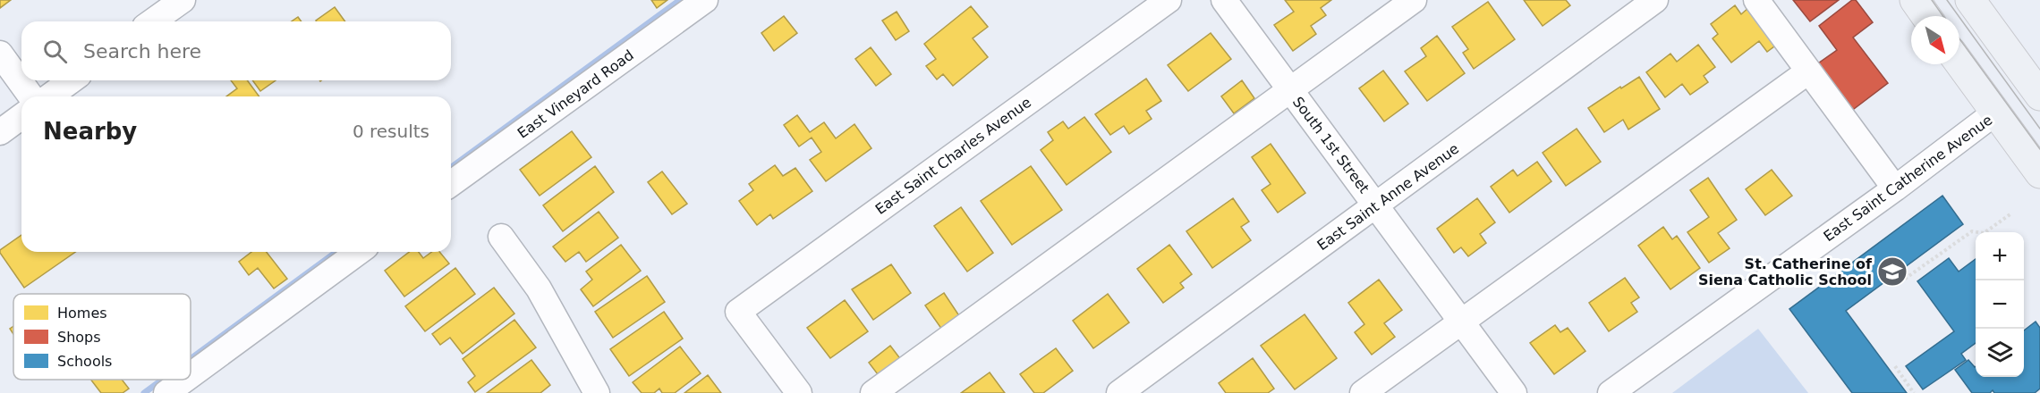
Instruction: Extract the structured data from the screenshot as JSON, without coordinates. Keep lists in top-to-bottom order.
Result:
{
  "streets": {
    "street": [
      "East Vineyard Road",
      "South 1st Street",
      "East Saint Charles Avenue",
      "East Saint Catherine Avenue",
      "East Saint Anne Avenue"
    ]
  },
  "crossings": [
    ["South 1st Street", "East Saint Anne Avenue"]
  ],
  "places": {
    "school or university": ["St. Catherine of Siena Catholic School"]
  },
  "legend": ["Homes", "Shops", "Schools"],
  "north": "bottom right",
  "page": {
    "search": "Search here",
    "heading": ["Nearby", "0 results"],
    "map_buttons": ["+", "−"]
  }
}
